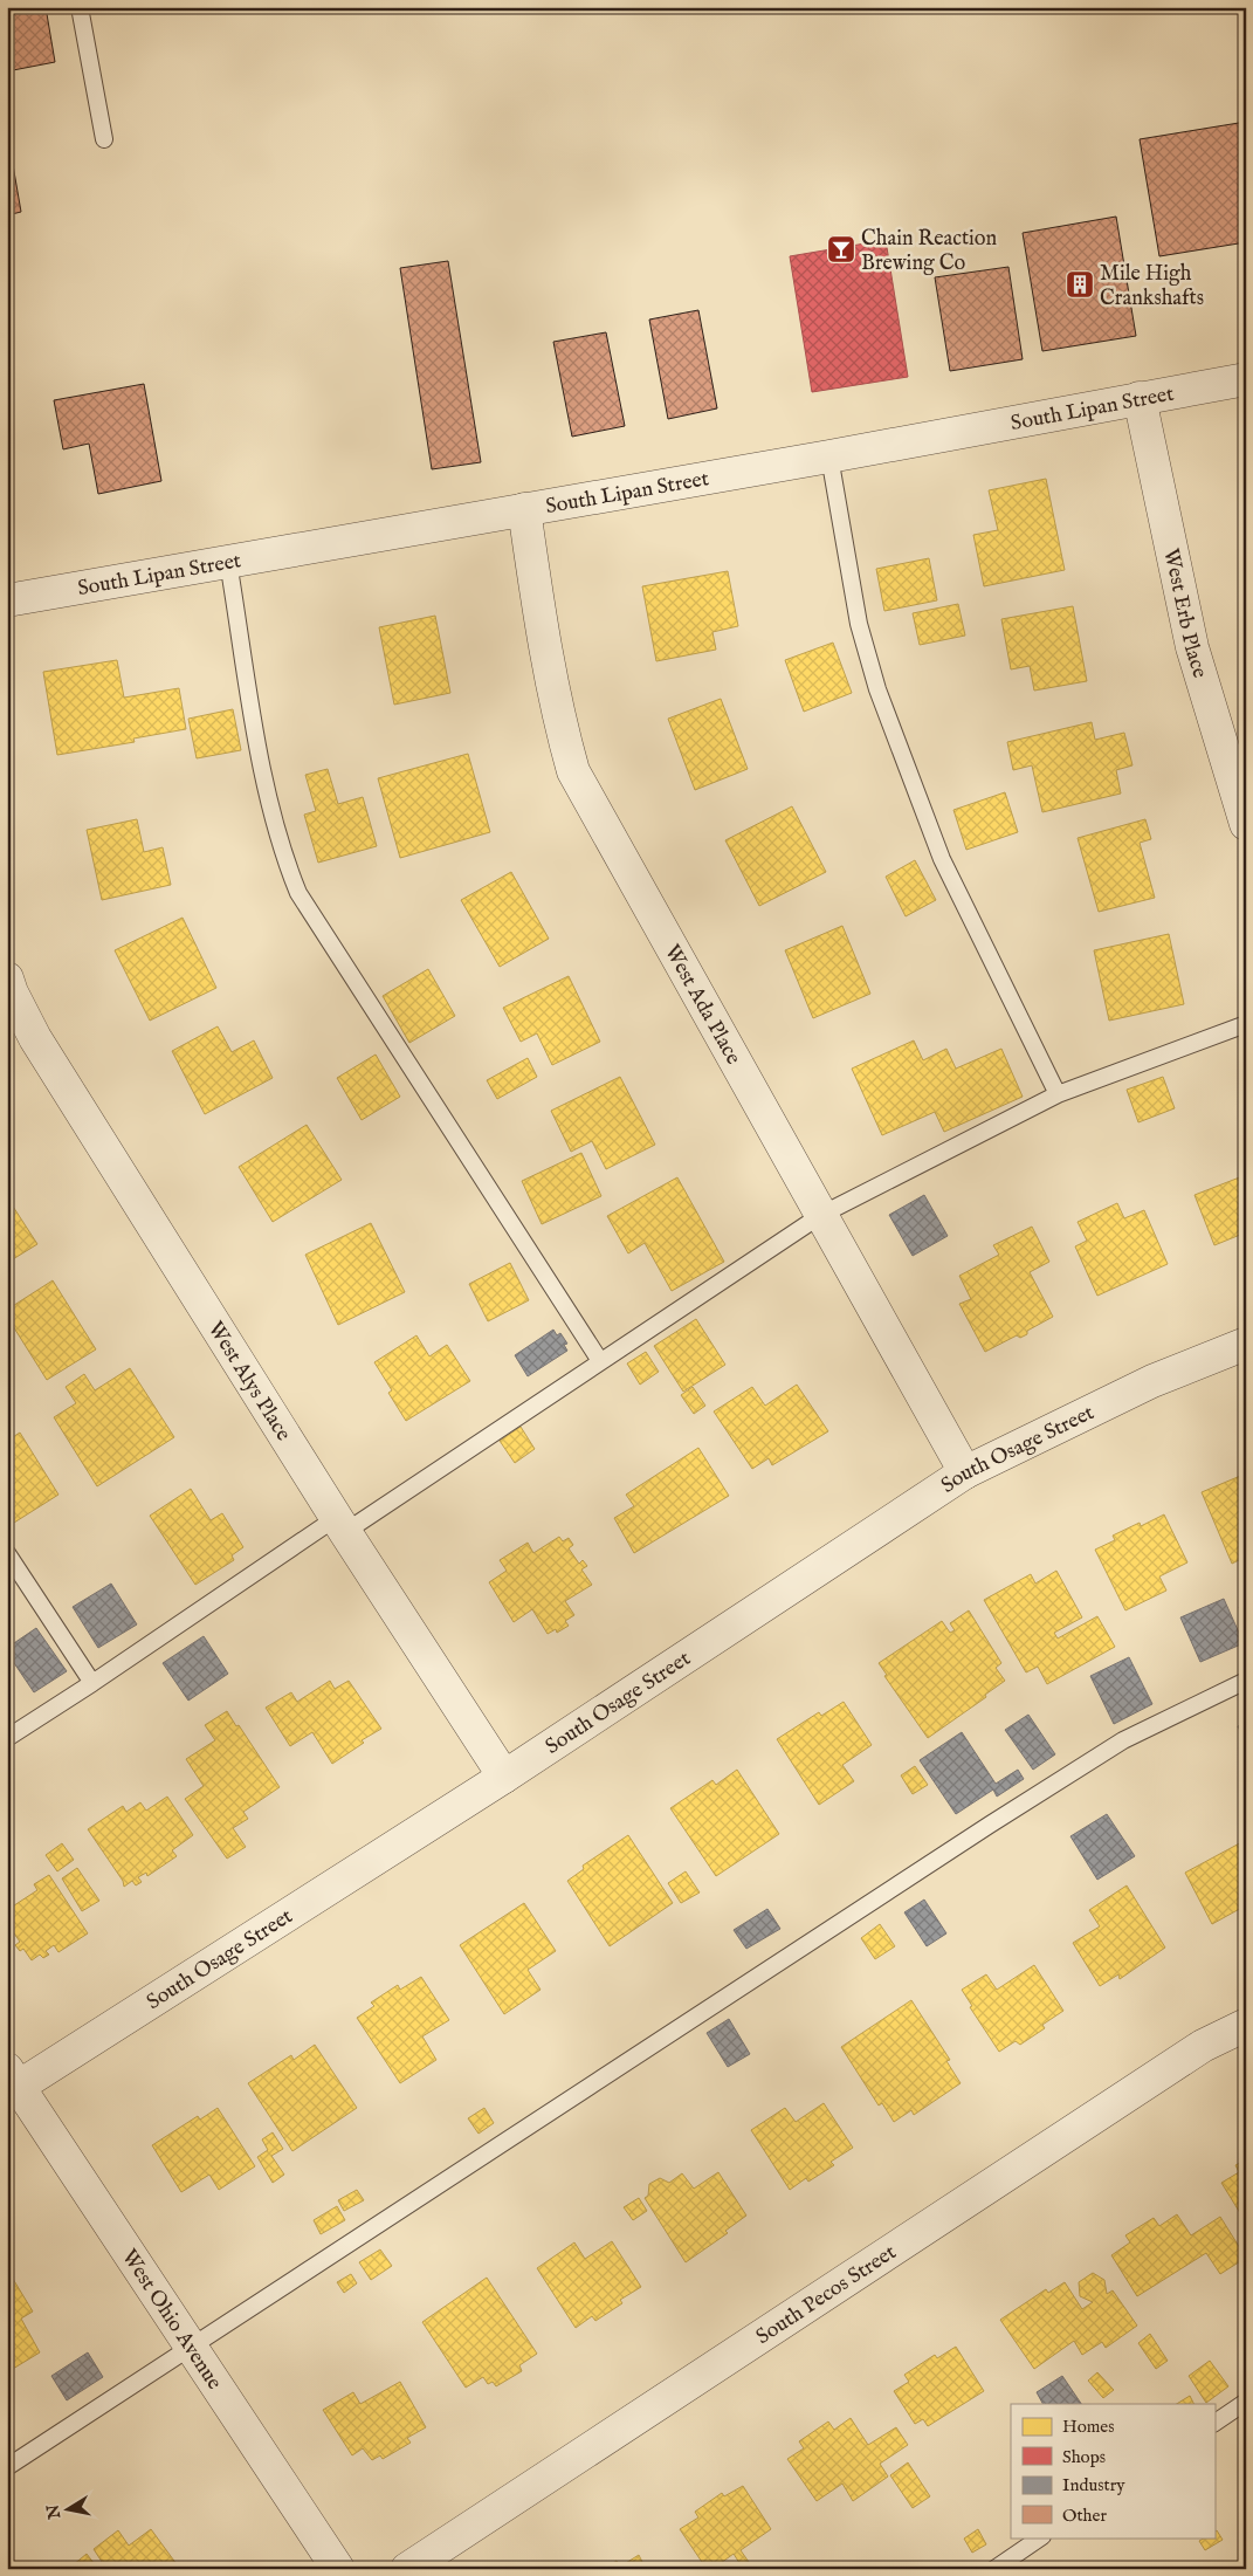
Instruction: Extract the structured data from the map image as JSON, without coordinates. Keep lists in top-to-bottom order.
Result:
{
  "streets": {
    "street": [
      "South Lipan Street",
      "West Erb Place",
      "West Ada Place",
      "West Alys Place",
      "South Osage Street",
      "South Pecos Street",
      "West Ohio Avenue"
    ]
  },
  "crossings": [
    ["South Lipan Street", "West Erb Place"],
    ["South Lipan Street", "West Ada Place"],
    ["West Ada Place", "South Osage Street"],
    ["West Alys Place", "South Osage Street"],
    ["South Osage Street", "West Ohio Avenue"]
  ],
  "places": {
    "bar": ["Chain Reaction Brewing Co"],
    "building": ["Mile High Crankshafts"]
  },
  "legend": [
    "Homes",
    "Shops",
    "Industry",
    "Other"
  ],
  "north": "left"
}
